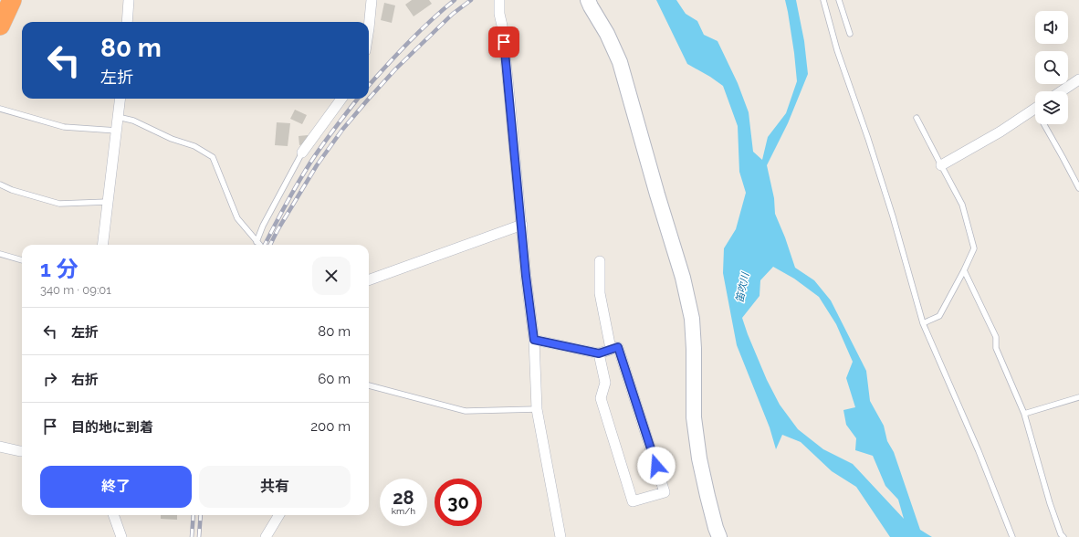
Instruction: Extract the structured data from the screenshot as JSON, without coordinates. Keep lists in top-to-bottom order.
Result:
{
  "water": ["笛吹川"],
  "page": {
    "turn": ["80 m", "左折"],
    "heading": ["1 分", "340 m · 09:01"],
    "list": [
      {
        "name": "左折",
        "value": "80 m"
      },
      {
        "name": "右折",
        "value": "60 m"
      },
      {
        "name": "目的地に到着",
        "value": "200 m"
      }
    ],
    "buttons": ["終了", "共有"],
    "speed": "28 km/h",
    "limit": "30"
  }
}
